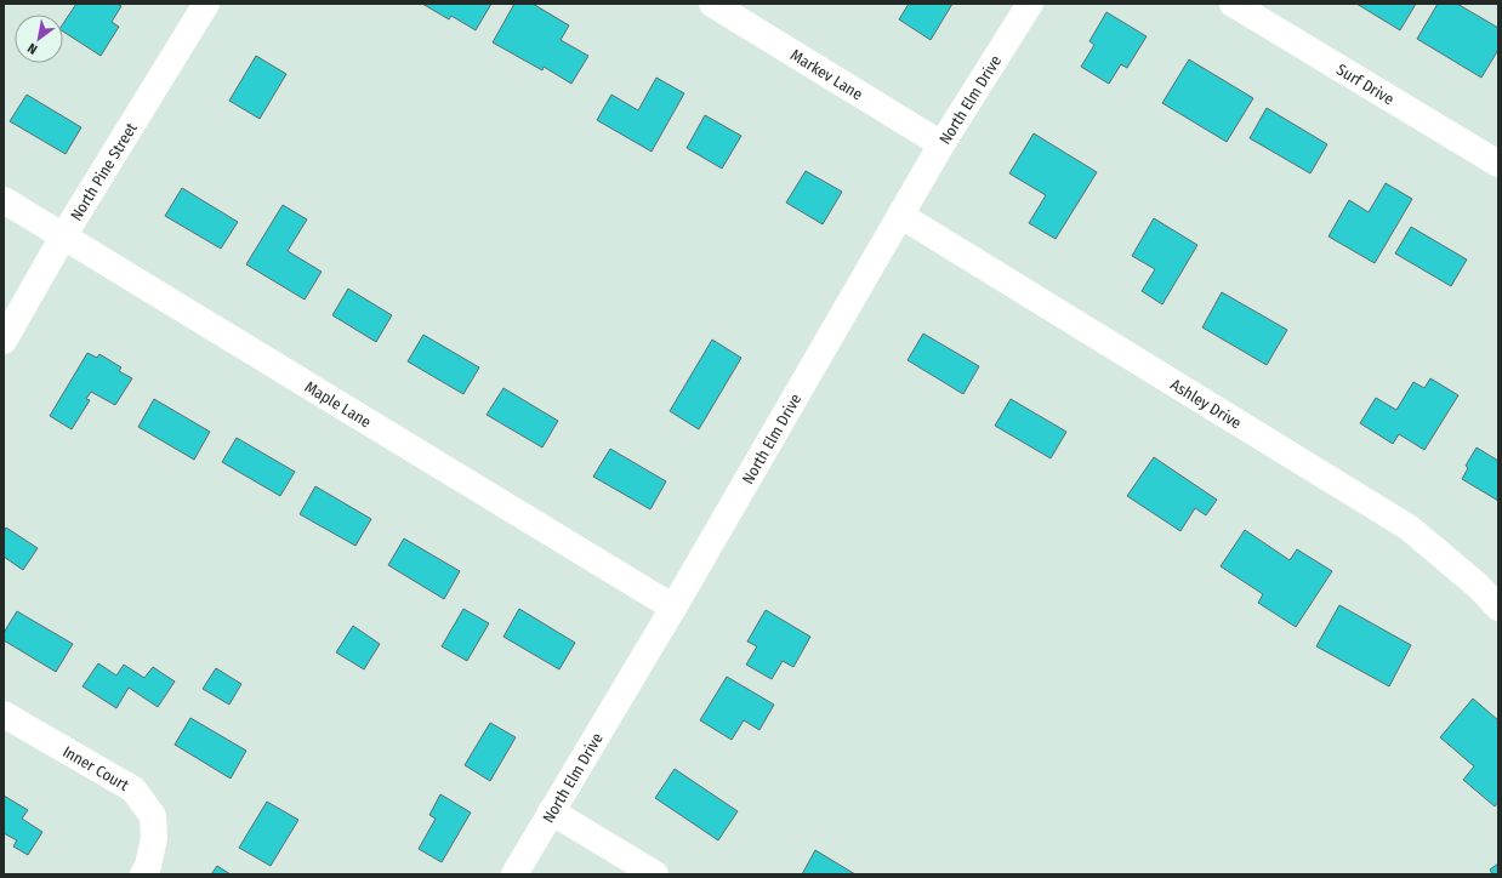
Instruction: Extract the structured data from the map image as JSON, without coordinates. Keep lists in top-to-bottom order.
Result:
{
  "streets": {
    "street": [
      "Markev Lane",
      "Surf Drive",
      "North Elm Drive",
      "North Pine Street",
      "Ashley Drive",
      "Maple Lane",
      "Inner Court"
    ]
  },
  "crossings": [
    ["Markev Lane", "North Elm Drive"],
    ["North Elm Drive", "Ashley Drive"],
    ["North Elm Drive", "Maple Lane"],
    ["North Pine Street", "Maple Lane"]
  ],
  "north": "bottom left"
}
